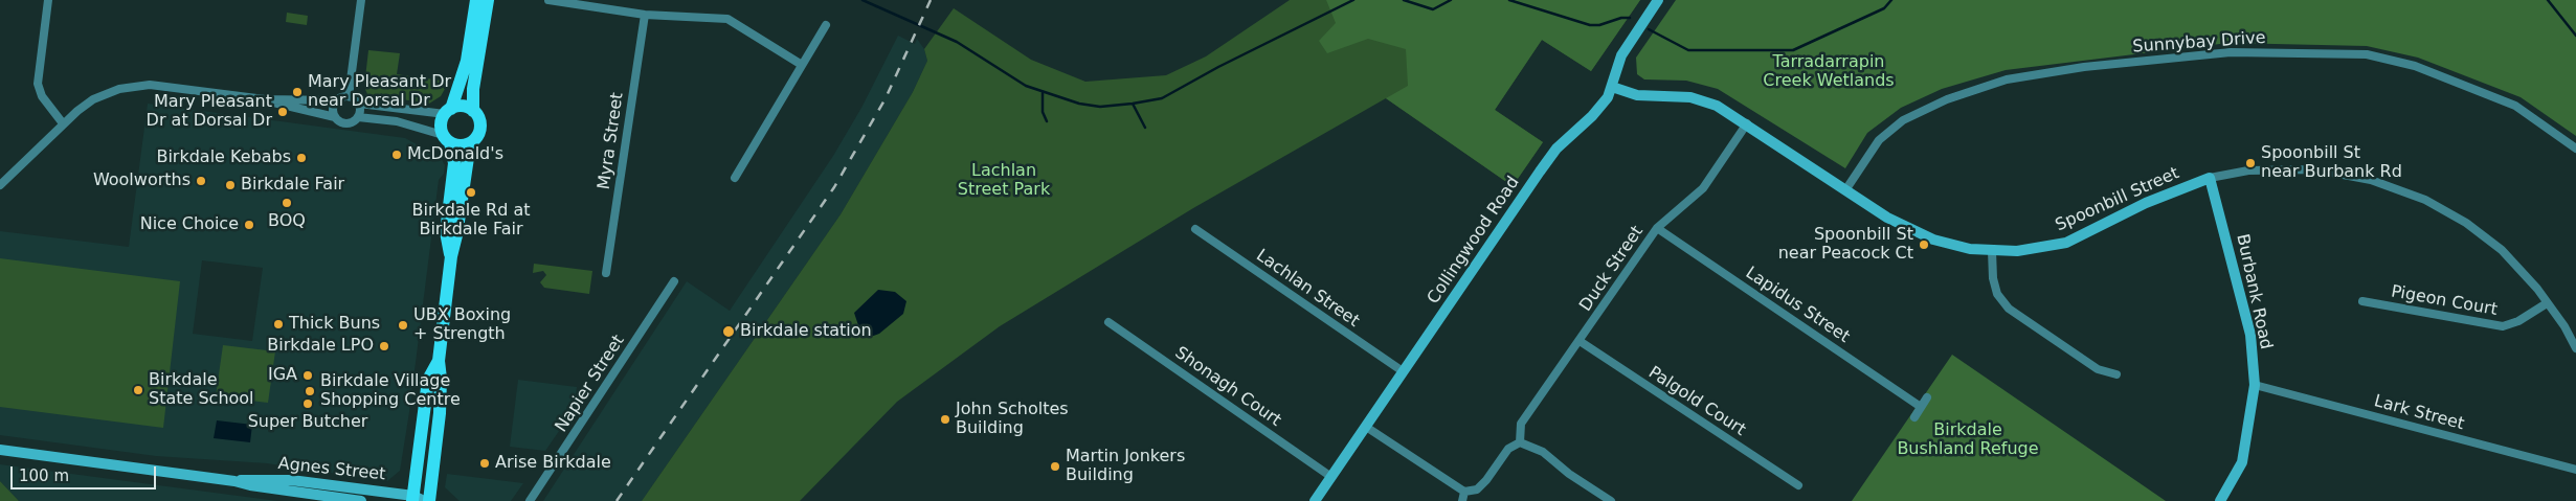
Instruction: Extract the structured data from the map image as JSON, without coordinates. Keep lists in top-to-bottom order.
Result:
{
  "streets": {
    "street": [
      "Sunnybay Drive",
      "Myra Street",
      "Spoonbill Street",
      "Collingwood Road",
      "Duck Street",
      "Lachlan Street",
      "Burbank Road",
      "Pigeon Court",
      "Lapidus Street",
      "Napier Street",
      "Shonagh Court",
      "Palgold Court",
      "Lark Street",
      "Agnes Street"
    ]
  },
  "crossings": [
    ["Sunnybay Drive", "Spoonbill Street"],
    ["Spoonbill Street", "Collingwood Road"],
    ["Spoonbill Street", "Duck Street"],
    ["Spoonbill Street", "Burbank Road"],
    ["Spoonbill Street", "Pigeon Court"],
    ["Collingwood Road", "Lachlan Street"],
    ["Collingwood Road", "Shonagh Court"],
    ["Duck Street", "Lapidus Street"],
    ["Duck Street", "Palgold Court"],
    ["Burbank Road", "Lark Street"]
  ],
  "parks": ["Tarradarrapin Creek Wetlands", "Lachlan Street Park", "Birkdale Bushland Refuge"],
  "places": [
    "Mary Pleasant Dr near Dorsal Dr",
    "Mary Pleasant Dr at Dorsal Dr",
    "McDonald's",
    "Birkdale Kebabs",
    "Spoonbill St near Burbank Rd",
    "Woolworths",
    "Birkdale Fair",
    "Birkdale Rd at Birkdale Fair",
    "BOQ",
    "Nice Choice",
    "Spoonbill St near Peacock Ct",
    "Thick Buns",
    "UBX Boxing + Strength",
    "Birkdale station",
    "Birkdale LPO",
    "IGA",
    "Birkdale State School",
    "Birkdale Village Shopping Centre",
    "Super Butcher",
    "John Scholtes Building",
    "Arise Birkdale",
    "Martin Jonkers Building"
  ],
  "scale_bar": "100 m"
}
